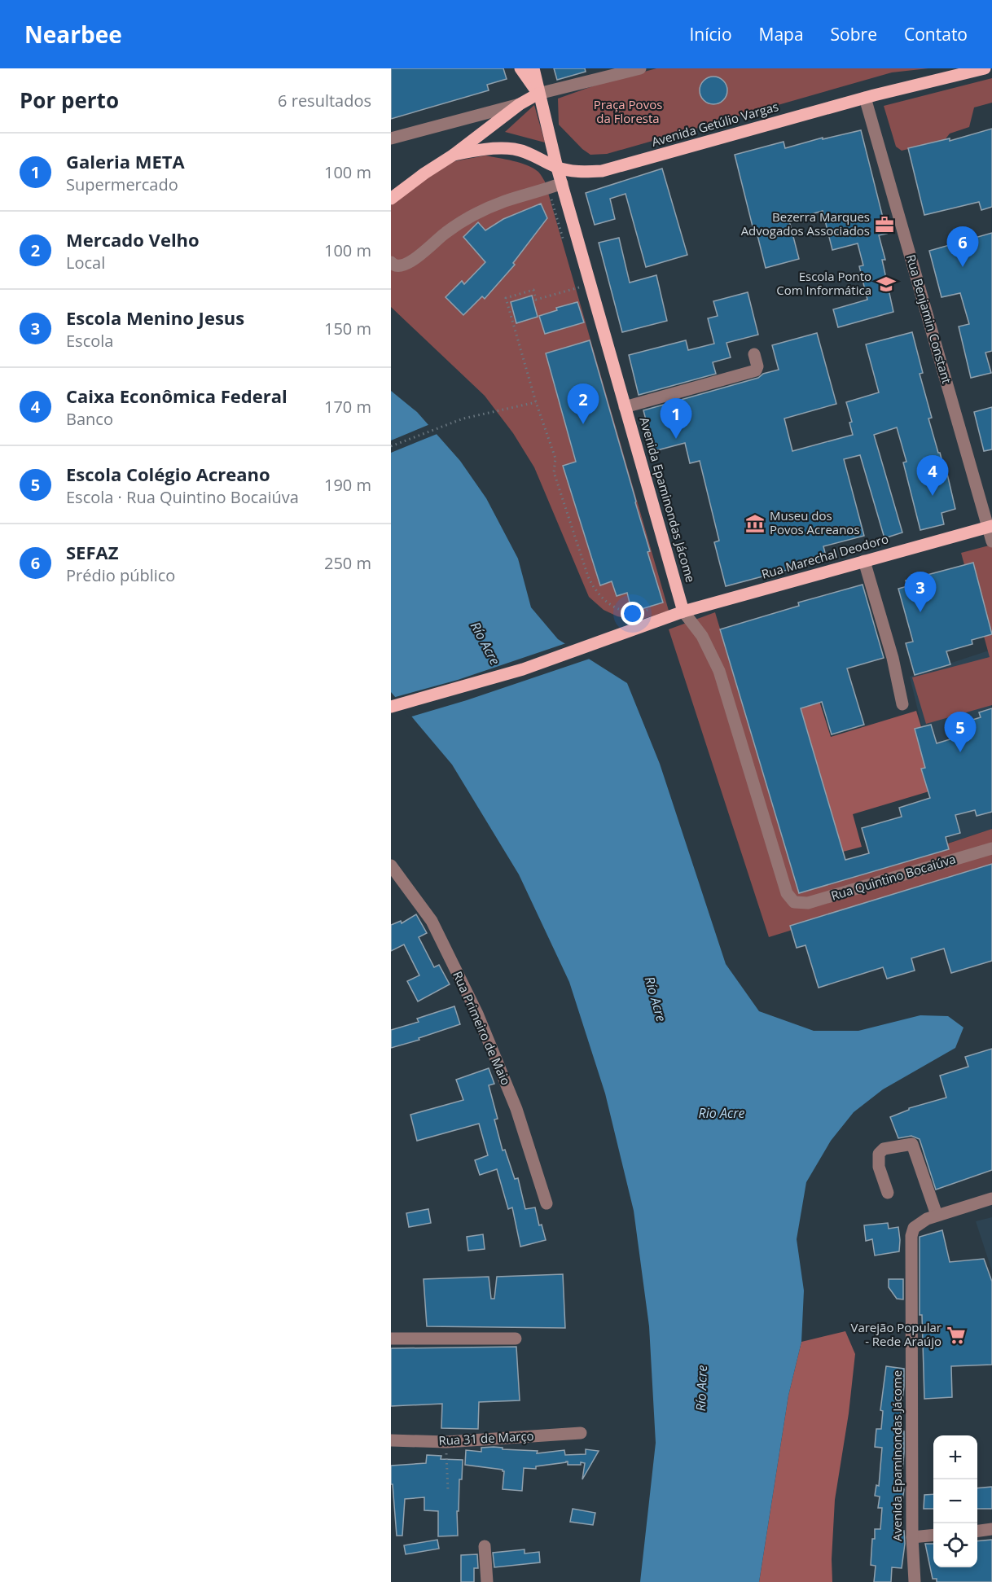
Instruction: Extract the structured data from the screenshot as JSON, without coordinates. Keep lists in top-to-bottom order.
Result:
{
  "streets": {
    "main road": ["Avenida Getúlio Vargas", "Avenida Epaminondas Jácome", "Rua Marechal Deodoro"],
    "street": [
      "Rua Benjamin Constant",
      "Rua Quintino Bocaiúva",
      "Rua Primeiro de Maio",
      "Rua 31 de Março"
    ]
  },
  "crossings": [
    ["Avenida Getúlio Vargas", "Rua Benjamin Constant"],
    ["Avenida Getúlio Vargas", "Avenida Epaminondas Jácome"],
    ["Rua Benjamin Constant", "Rua Marechal Deodoro"],
    ["Avenida Epaminondas Jácome", "Rua Marechal Deodoro"],
    ["Avenida Epaminondas Jácome", "Rua Quintino Bocaiúva"]
  ],
  "water": ["Río Acre", "Rio Acre"],
  "parks": ["Praça Povos da Floresta"],
  "places": {
    "office": ["Bezerra Marques Advogados Associados"],
    "school or university": ["Escola Ponto Com Informática"],
    "museum": ["Museu dos Povos Acreanos"],
    "supermarket": ["Varejão Popular - Rede Araújo"]
  },
  "page": {
    "header": "Nearbee",
    "nav": [
      "Início",
      "Mapa",
      "Sobre",
      "Contato"
    ],
    "heading": ["Por perto", "6 resultados"],
    "list": [
      {
        "mark": "1",
        "name": "Galeria META",
        "note": "Supermercado",
        "value": "100 m"
      },
      {
        "mark": "2",
        "name": "Mercado Velho",
        "note": "Local",
        "value": "100 m"
      },
      {
        "mark": "3",
        "name": "Escola Menino Jesus",
        "note": "Escola",
        "value": "150 m"
      },
      {
        "mark": "4",
        "name": "Caixa Econômica Federal",
        "note": "Banco",
        "value": "170 m"
      },
      {
        "mark": "5",
        "name": "Escola Colégio Acreano",
        "note": "Escola · Rua Quintino Bocaiúva",
        "value": "190 m"
      },
      {
        "mark": "6",
        "name": "SEFAZ",
        "note": "Prédio público",
        "value": "250 m"
      }
    ],
    "pins": [
      "6",
      "2",
      "1",
      "4",
      "3",
      "5"
    ],
    "map_buttons": ["+", "−"]
  }
}
